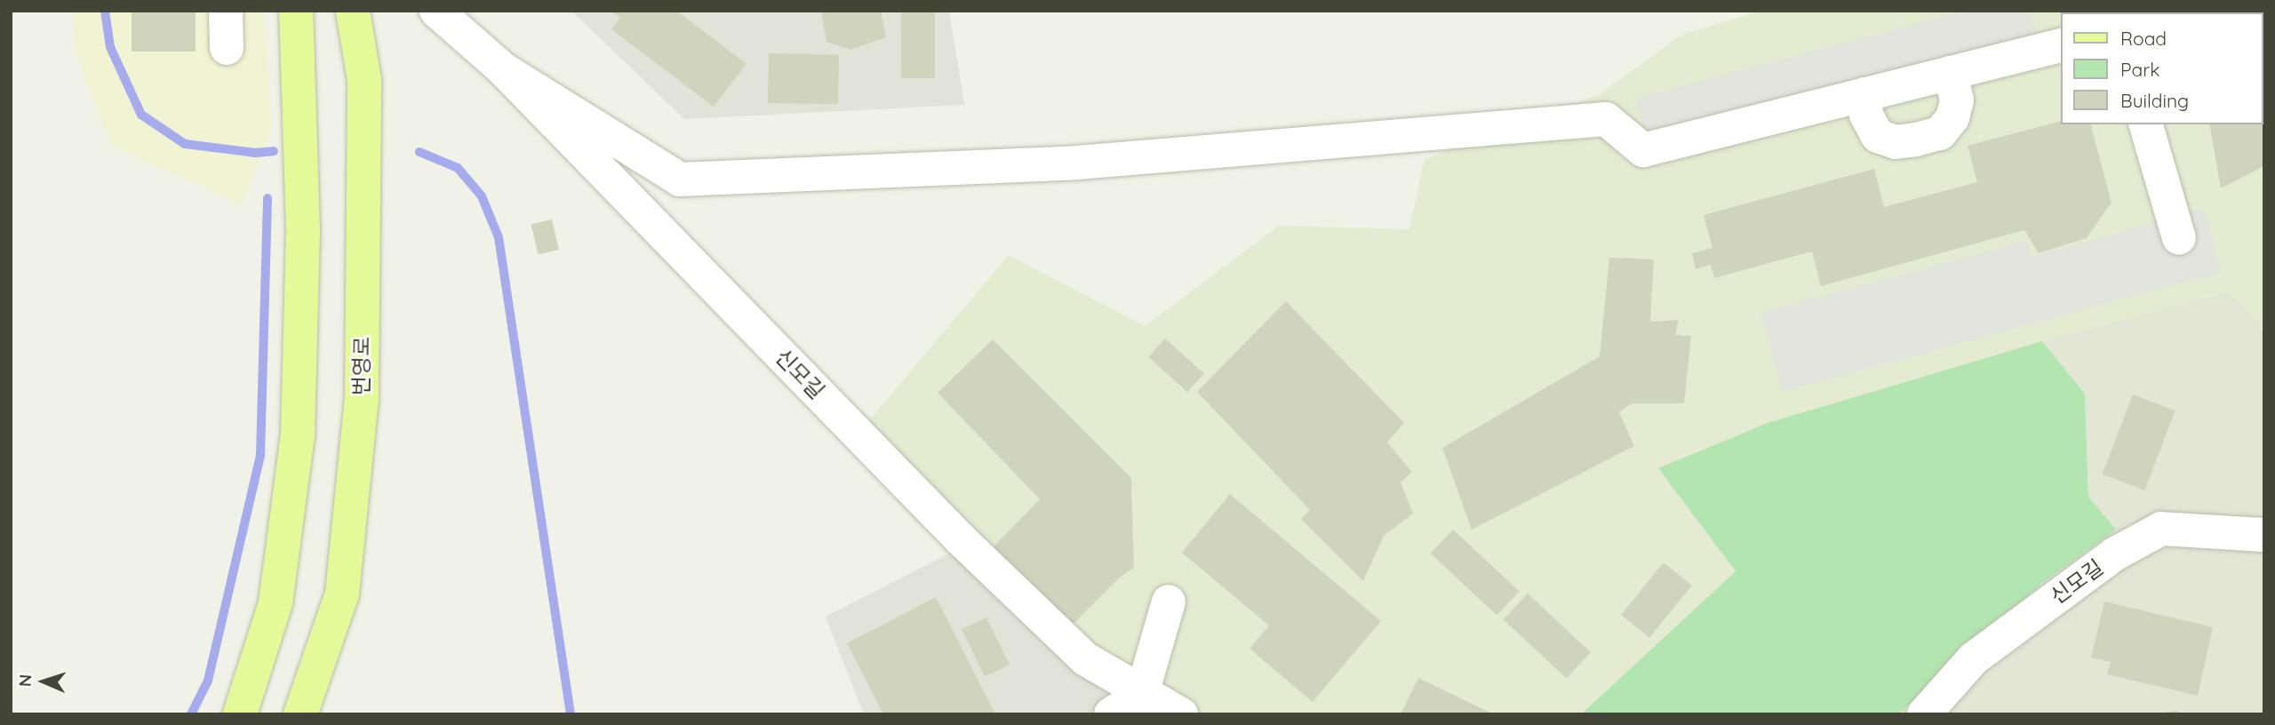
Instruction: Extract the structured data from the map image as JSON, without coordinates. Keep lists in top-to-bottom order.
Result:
{
  "streets": {
    "main road": ["번영로"],
    "street": ["신모길"]
  },
  "legend": ["Road", "Park", "Building"],
  "north": "left"
}
